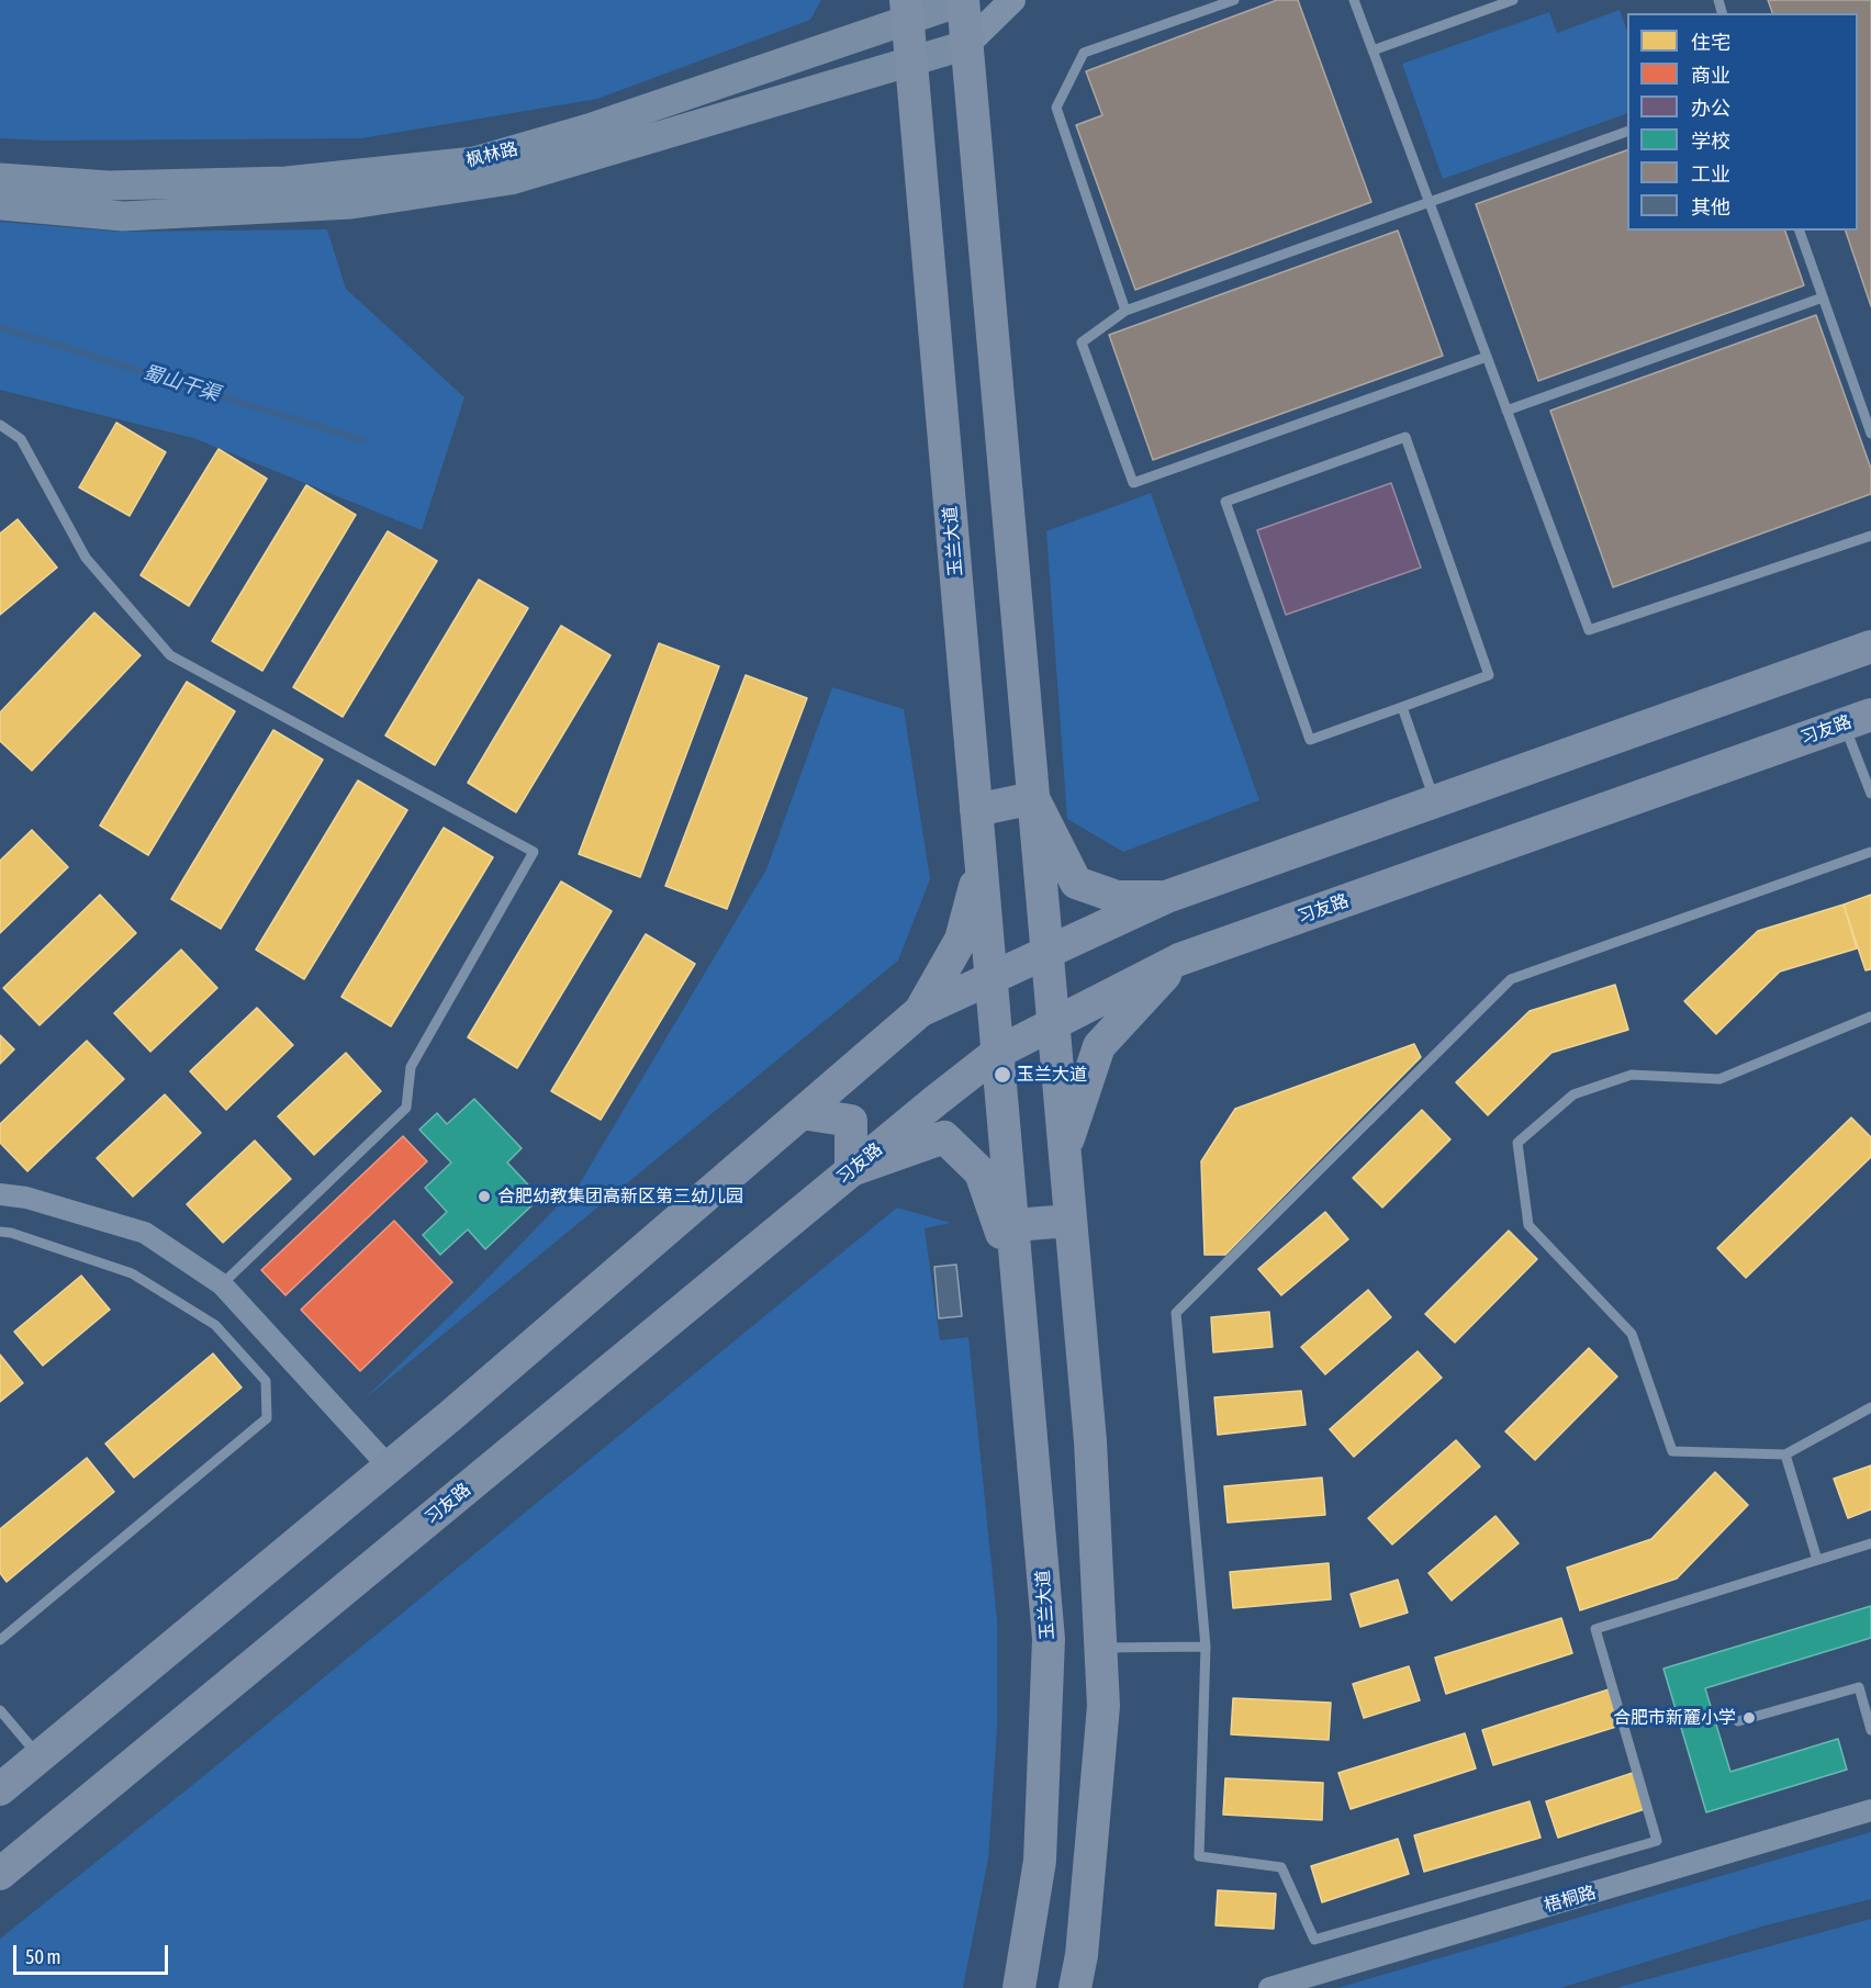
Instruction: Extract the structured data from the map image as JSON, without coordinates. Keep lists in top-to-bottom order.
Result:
{
  "streets": {
    "main road": ["枫林路", "玉兰大道", "习友路"],
    "street": ["梧桐路"]
  },
  "crossings": [
    ["枫林路", "玉兰大道"],
    ["玉兰大道", "习友路"]
  ],
  "water": ["蜀山干渠"],
  "places": ["玉兰大道", "合肥幼教集团高新区第三幼儿园", "合肥市新麓小学"],
  "legend": [
    "住宅",
    "商业",
    "办公",
    "学校",
    "工业",
    "其他"
  ],
  "scale_bar": "50 m"
}
